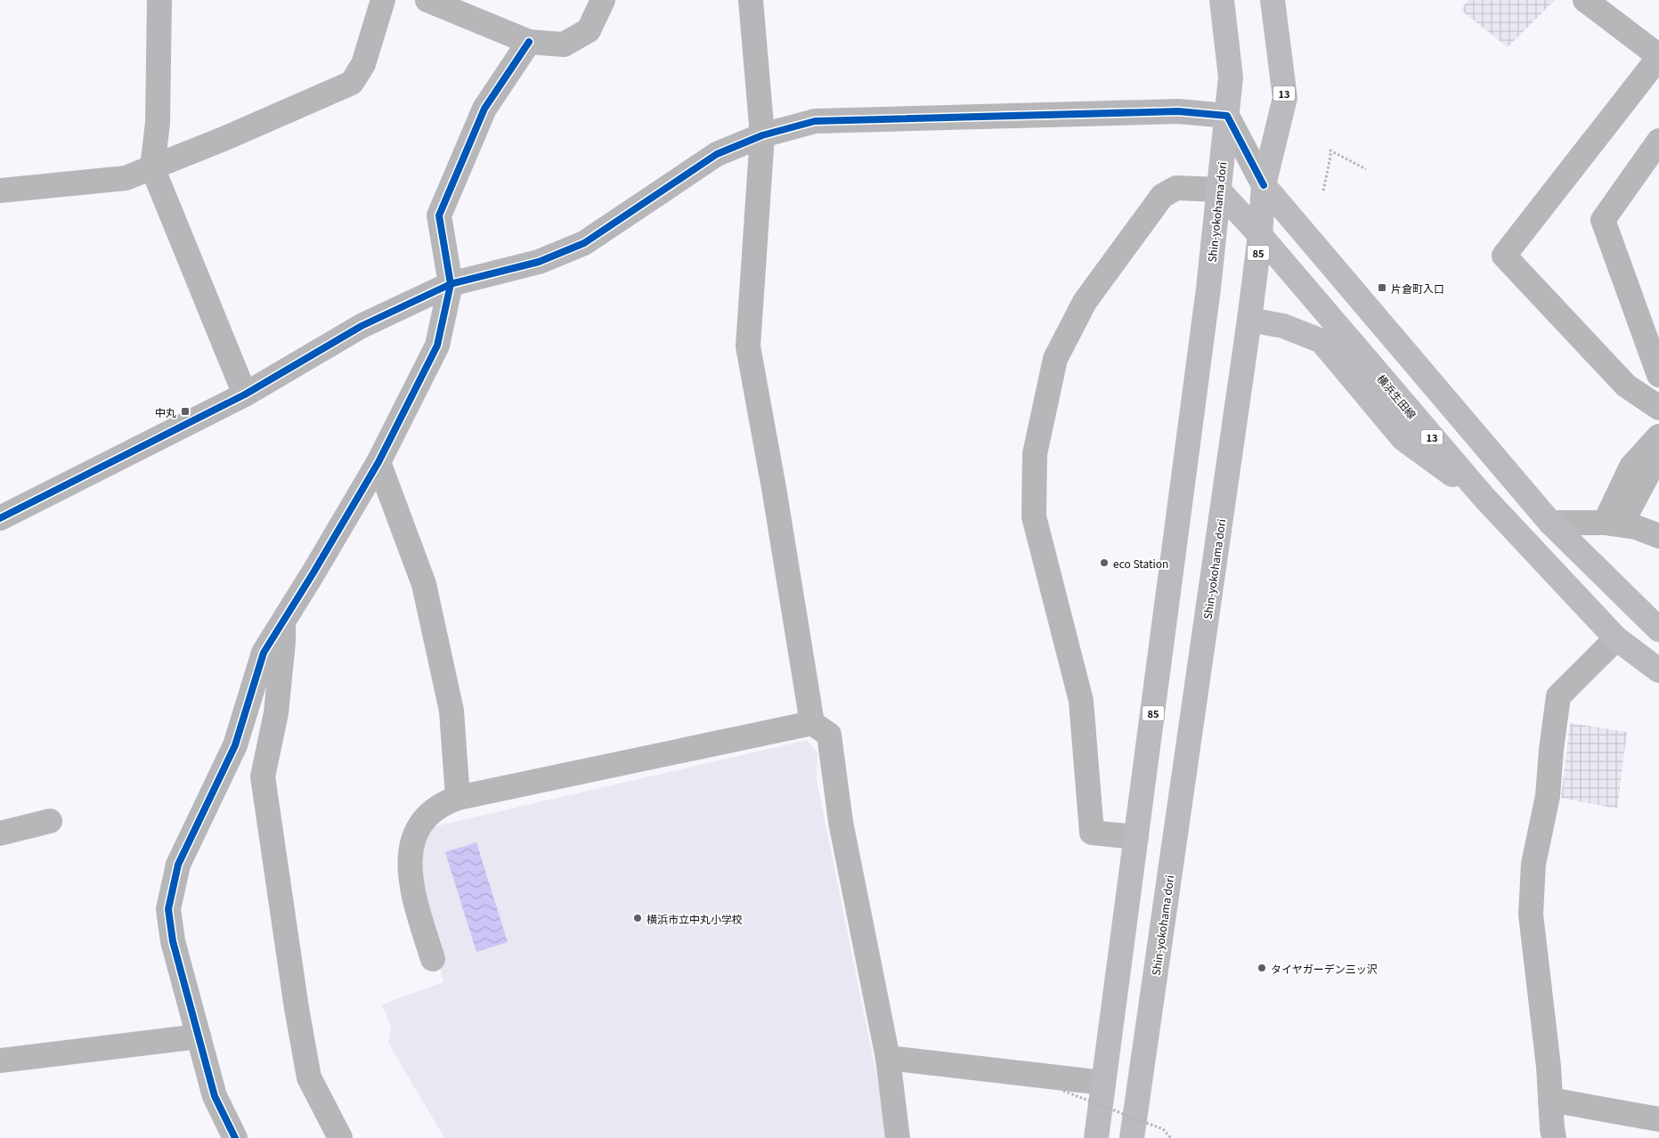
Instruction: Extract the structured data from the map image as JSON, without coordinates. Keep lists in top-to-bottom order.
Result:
{
  "streets": {
    "main road": [
      "13",
      "Shin-yokohama dori",
      "85",
      "横浜生田線"
    ]
  },
  "crossings": [
    ["Shin-yokohama dori", "横浜生田線"]
  ],
  "places": {
    "transit": ["片倉町入口", "中丸"],
    "other": ["eco Station", "横浜市立中丸小学校", "タイヤガーデン三ッ沢"]
  }
}
